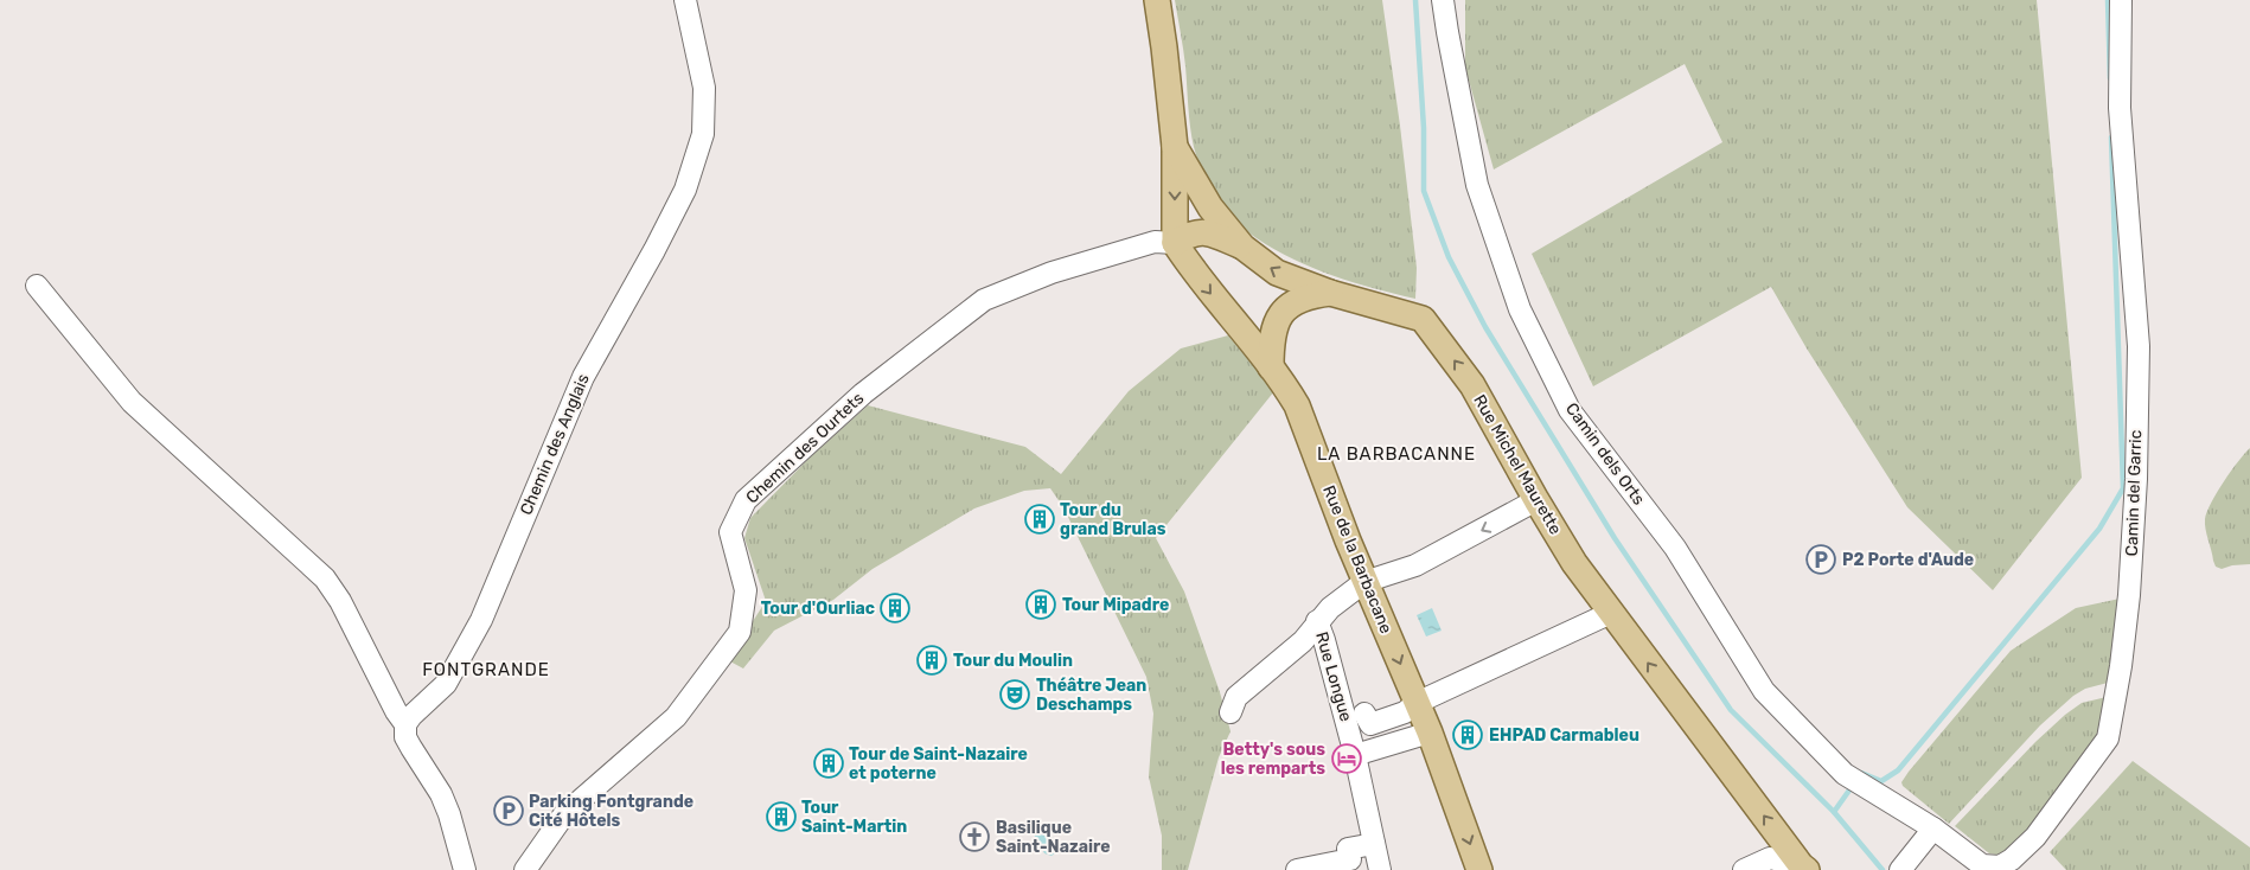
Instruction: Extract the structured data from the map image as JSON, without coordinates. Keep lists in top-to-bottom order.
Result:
{
  "streets": {
    "main road": ["Rue Michel Maurette", "Rue de la Barbacane"],
    "street": [
      "Chemin des Anglais",
      "Chemin des Ourtets",
      "Camin dels Orts",
      "Camin del Garric",
      "Rue Longue"
    ]
  },
  "crossings": [
    ["Chemin des Ourtets", "Rue de la Barbacane"],
    ["Camin dels Orts", "Camin del Garric"]
  ],
  "one_way": ["Rue Michel Maurette", "Rue de la Barbacane"],
  "districts": ["LA BARBACANNE", "FONTGRANDE"],
  "places": {
    "building": [
      "Tour du grand Brulas",
      "Tour Mipadre",
      "Tour d'Ourliac",
      "Tour du Moulin",
      "EHPAD Carmableu",
      "Tour de Saint-Nazaire et poterne",
      "Tour Saint-Martin"
    ],
    "parking": ["P2 Porte d'Aude", "Parking Fontgrande Cité Hôtels"],
    "theatre": ["Théâtre Jean Deschamps"],
    "hotel": ["Betty's sous les remparts"],
    "church": ["Basilique Saint-Nazaire"]
  }
}
